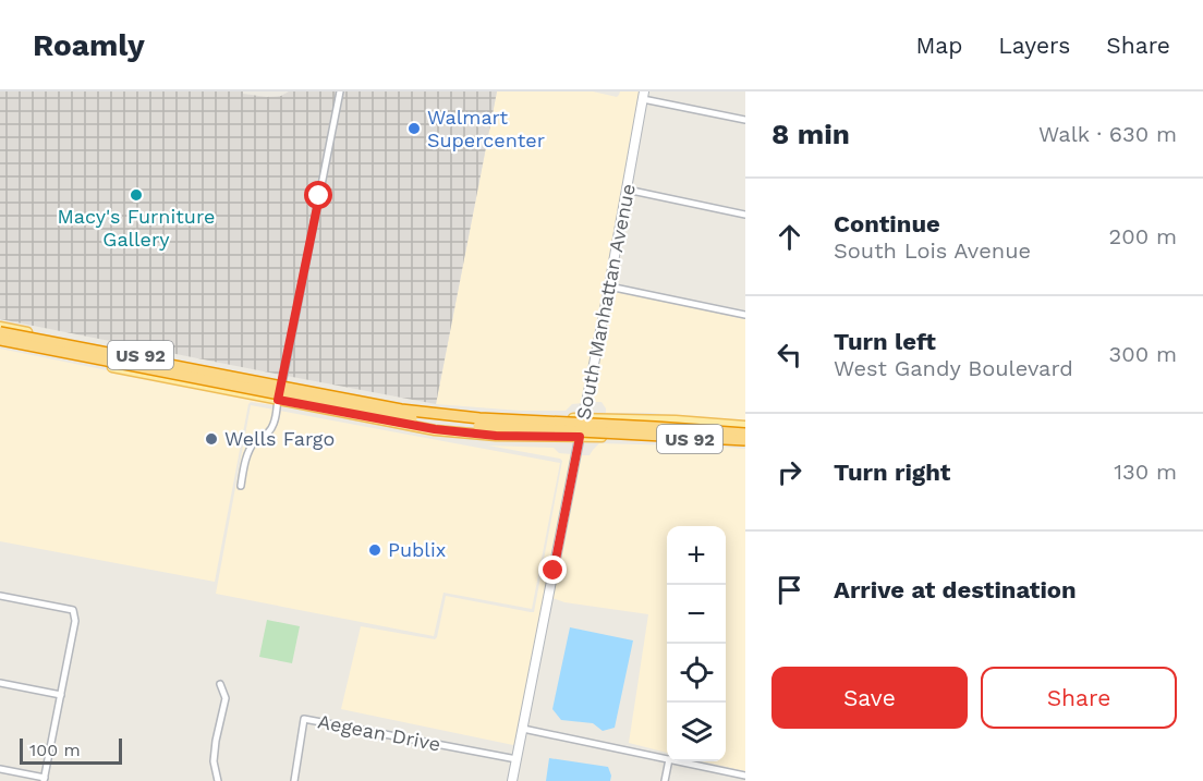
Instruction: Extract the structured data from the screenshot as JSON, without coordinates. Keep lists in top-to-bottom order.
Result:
{
  "streets": {
    "main road": ["South Manhattan Avenue", "US 92"],
    "street": ["Aegean Drive"]
  },
  "crossings": [
    ["South Manhattan Avenue", "US 92"],
    ["South Manhattan Avenue", "Aegean Drive"]
  ],
  "places": [
    "Walmart Supercenter",
    "Macy's Furniture Gallery",
    "Wells Fargo",
    "Publix"
  ],
  "scale_bar": "100 m",
  "page": {
    "header": "Roamly",
    "nav": ["Map", "Layers", "Share"],
    "heading": ["8 min", "Walk · 630 m"],
    "list": [
      ["Continue", "South Lois Avenue", "200 m"],
      ["Turn left", "West Gandy Boulevard", "300 m"],
      ["Turn right", "130 m"],
      "Arrive at destination"
    ],
    "map_buttons": ["+", "−"],
    "buttons": ["Save", "Share"],
    "scale": "100 m"
  }
}
